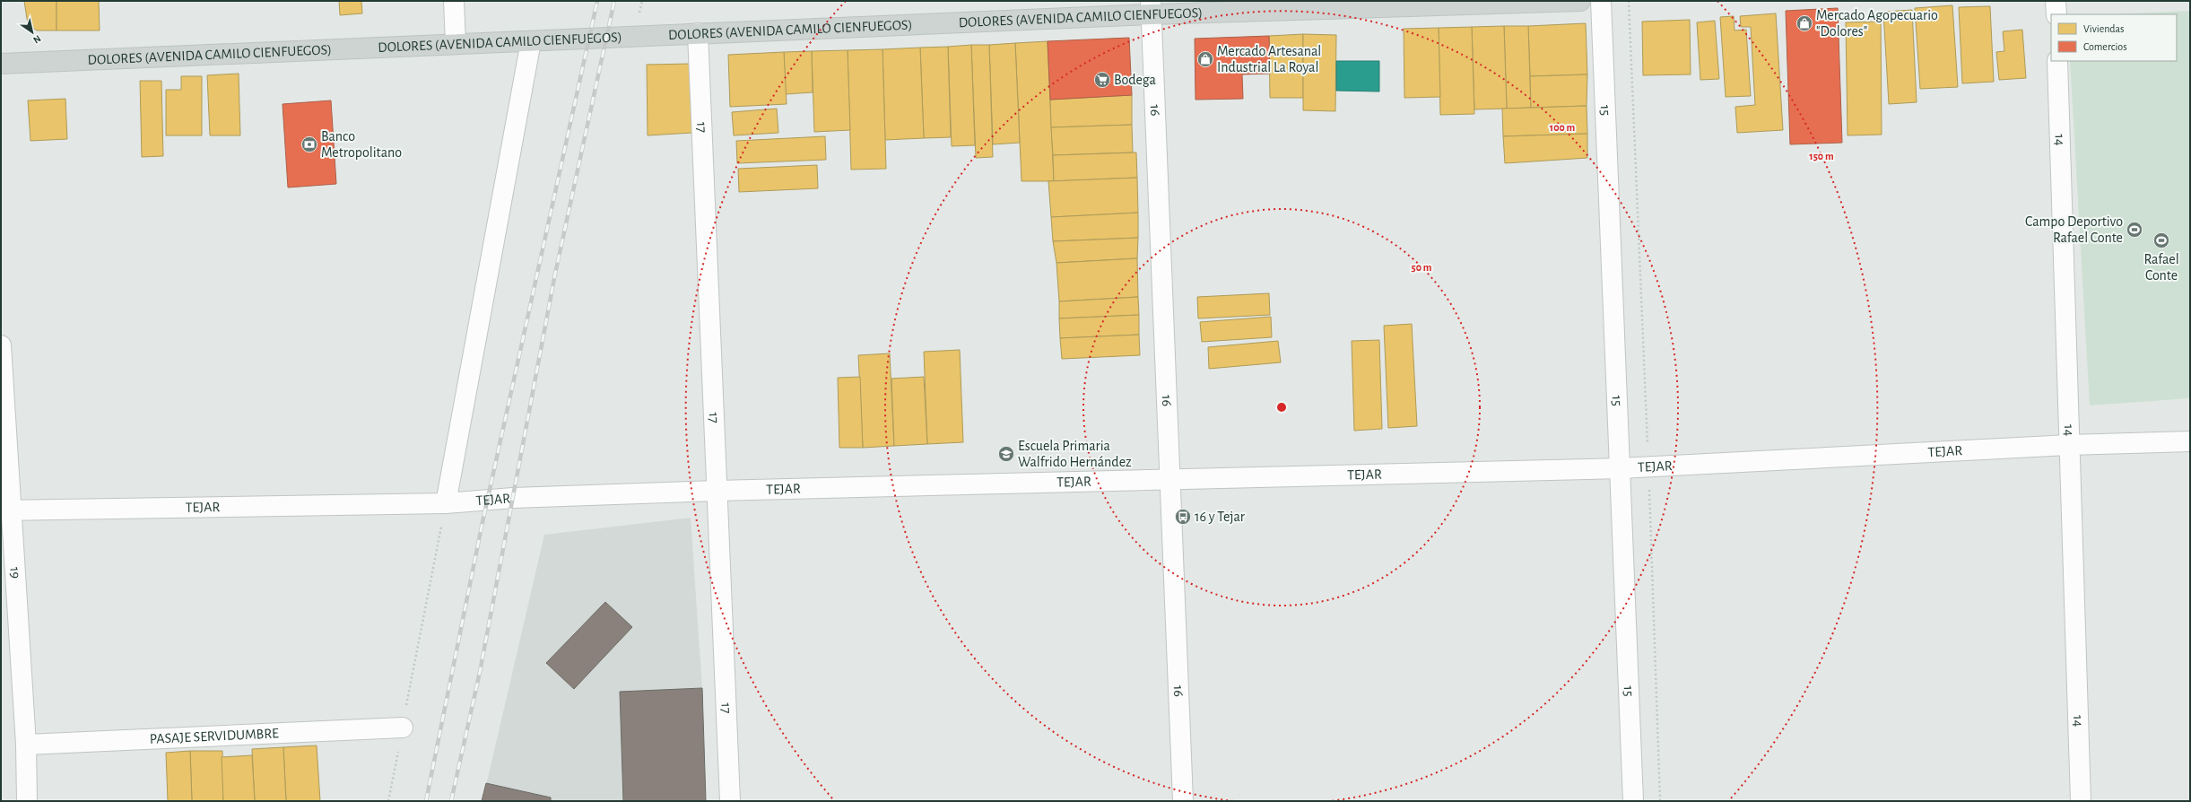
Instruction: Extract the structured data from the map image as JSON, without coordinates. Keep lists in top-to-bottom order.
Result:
{
  "streets": {
    "main road": ["DOLORES (AVENIDA CAMILO CIENFUEGOS)"],
    "street": [
      "16",
      "15",
      "17",
      "14",
      "TEJAR",
      "19",
      "PASAJE SERVIDUMBRE"
    ]
  },
  "crossings": [
    ["DOLORES (AVENIDA CAMILO CIENFUEGOS)", "16"],
    ["DOLORES (AVENIDA CAMILO CIENFUEGOS)", "17"],
    ["16", "TEJAR"],
    ["15", "TEJAR"],
    ["17", "TEJAR"],
    ["14", "TEJAR"],
    ["TEJAR", "19"],
    ["19", "PASAJE SERVIDUMBRE"]
  ],
  "places": {
    "shop": ["Mercado Agopecuario \"Dolores\"", "Mercado Artesanal Industrial La Royal"],
    "supermarket": ["Bodega"],
    "bank": ["Banco Metropolitano"],
    "sports": ["Campo Deportivo Rafael Conte", "Rafael Conte"],
    "school or university": ["Escuela Primaria Walfrido Hernández"],
    "bus stop": ["16 y Tejar"]
  },
  "legend": ["Viviendas", "Comercios"],
  "north": "bottom right",
  "rings": ["100 m", "150 m", "50 m"]
}
